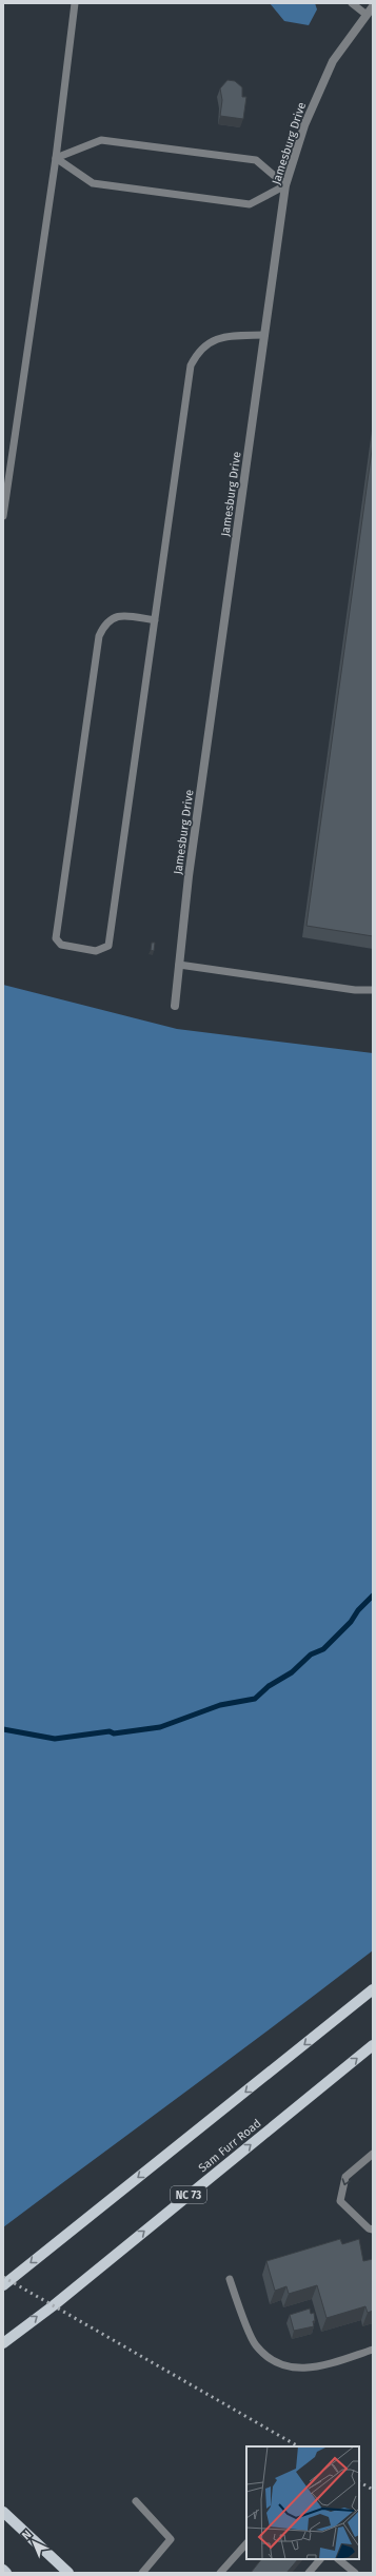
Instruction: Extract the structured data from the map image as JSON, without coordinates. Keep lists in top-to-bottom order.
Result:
{
  "streets": {
    "main road": ["Sam Furr Road", "NC 73"],
    "street": ["Jamesburg Drive"]
  },
  "north": "top left"
}
